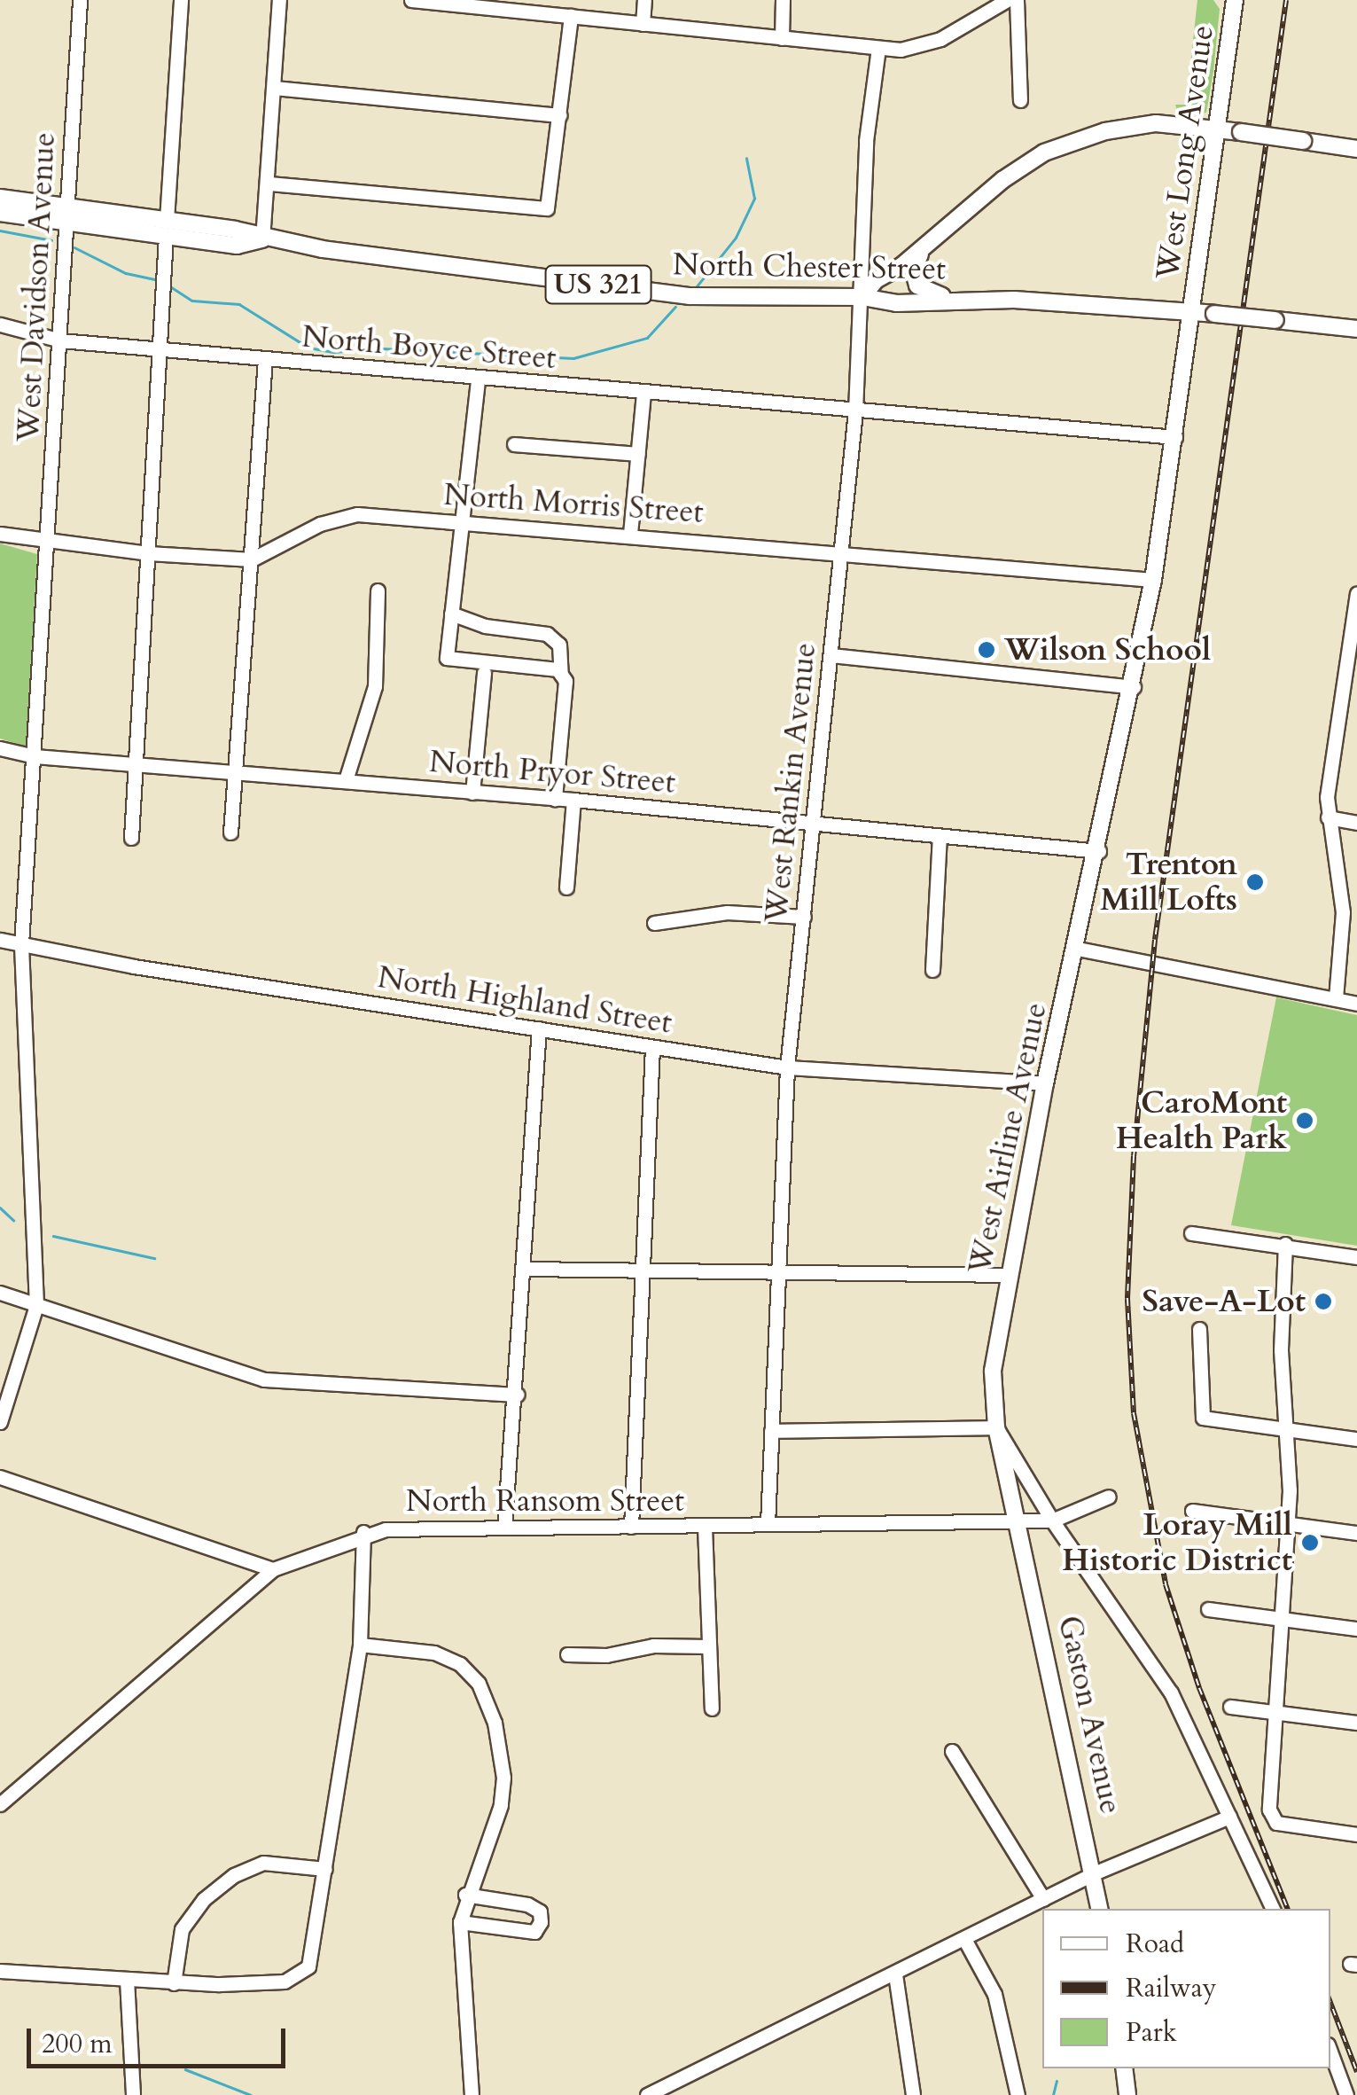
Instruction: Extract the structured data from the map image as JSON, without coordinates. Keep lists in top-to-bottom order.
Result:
{
  "streets": {
    "main road": [
      "West Long Avenue",
      "North Chester Street",
      "US 321",
      "West Airline Avenue",
      "Gaston Avenue"
    ],
    "street": [
      "West Davidson Avenue",
      "North Boyce Street",
      "North Morris Street",
      "North Pryor Street",
      "West Rankin Avenue",
      "North Highland Street",
      "North Ransom Street"
    ]
  },
  "crossings": [
    ["West Long Avenue", "North Chester Street"],
    ["West Long Avenue", "West Airline Avenue"],
    ["North Chester Street", "West Davidson Avenue"],
    ["North Chester Street", "West Rankin Avenue"],
    ["North Chester Street", "West Airline Avenue"],
    ["West Davidson Avenue", "North Boyce Street"],
    ["West Davidson Avenue", "North Morris Street"],
    ["West Davidson Avenue", "North Pryor Street"],
    ["West Davidson Avenue", "North Highland Street"],
    ["North Boyce Street", "West Rankin Avenue"],
    ["North Boyce Street", "West Airline Avenue"],
    ["North Morris Street", "West Rankin Avenue"],
    ["North Morris Street", "West Airline Avenue"],
    ["North Pryor Street", "West Rankin Avenue"],
    ["North Pryor Street", "West Airline Avenue"],
    ["West Rankin Avenue", "North Highland Street"],
    ["West Rankin Avenue", "North Ransom Street"],
    ["North Highland Street", "West Airline Avenue"],
    ["West Airline Avenue", "North Ransom Street"],
    ["West Airline Avenue", "Gaston Avenue"],
    ["North Ransom Street", "Gaston Avenue"]
  ],
  "places": [
    "Wilson School",
    "Trenton Mill Lofts",
    "CaroMont Health Park",
    "Save-A-Lot",
    "Loray Mill Historic District"
  ],
  "legend": ["Road", "Railway", "Park"],
  "scale_bar": "200 m"
}
